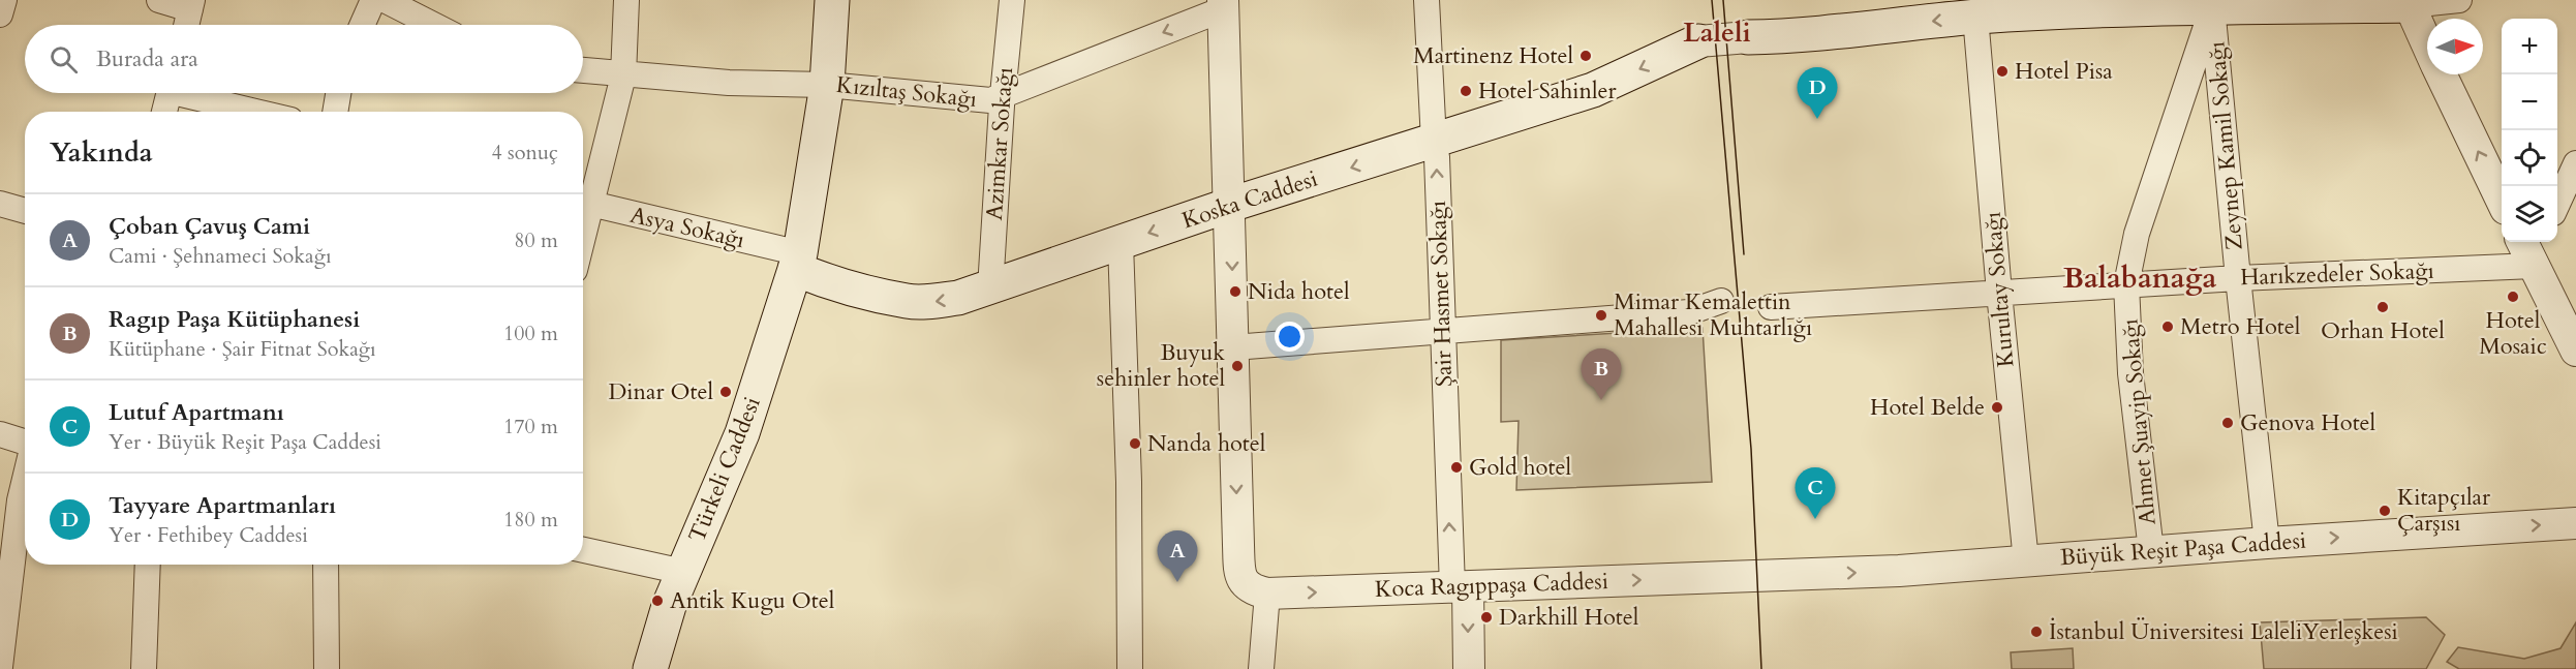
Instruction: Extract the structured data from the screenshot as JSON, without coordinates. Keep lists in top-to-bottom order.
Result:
{
  "streets": {
    "main road": ["Koska Caddesi", "Türkeli Caddesi"],
    "street": [
      "Kızıltaş Sokağı",
      "Azimkar Sokağı",
      "Zeynep Kamil Sokağı",
      "Asya Sokağı",
      "Harıkzedeler Sokağı",
      "Kurultay Sokağı",
      "Şair Hasmet Sokağı",
      "Ahmet Şuayip Sokağı",
      "Büyük Reşit Paşa Caddesi",
      "Koca Ragıppaşa Caddesi"
    ]
  },
  "crossings": [
    ["Kızıltaş Sokağı", "Azimkar Sokağı"],
    ["Kızıltaş Sokağı", "Türkeli Caddesi"],
    ["Azimkar Sokağı", "Koska Caddesi"],
    ["Zeynep Kamil Sokağı", "Harıkzedeler Sokağı"],
    ["Zeynep Kamil Sokağı", "Ahmet Şuayip Sokağı"],
    ["Zeynep Kamil Sokağı", "Büyük Reşit Paşa Caddesi"],
    ["Koska Caddesi", "Asya Sokağı"],
    ["Koska Caddesi", "Şair Hasmet Sokağı"],
    ["Koska Caddesi", "Türkeli Caddesi"],
    ["Asya Sokağı", "Türkeli Caddesi"],
    ["Harıkzedeler Sokağı", "Kurultay Sokağı"],
    ["Harıkzedeler Sokağı", "Ahmet Şuayip Sokağı"],
    ["Kurultay Sokağı", "Büyük Reşit Paşa Caddesi"],
    ["Şair Hasmet Sokağı", "Koca Ragıppaşa Caddesi"],
    ["Ahmet Şuayip Sokağı", "Büyük Reşit Paşa Caddesi"],
    ["Büyük Reşit Paşa Caddesi", "Koca Ragıppaşa Caddesi"]
  ],
  "one_way": ["Kızıltaş Sokağı", "Koska Caddesi", "Büyük Reşit Paşa Caddesi"],
  "districts": ["Laleli", "Balabanağa"],
  "places": [
    "Martinenz Hotel",
    "Hotel Pisa",
    "Hotel Sahinler",
    "Nida hotel",
    "Hotel Mosaic",
    "Orhan Hotel",
    "Mimar Kemalettin Mahallesi Muhtarlığı",
    "Metro Hotel",
    "Buyuk sehinler hotel",
    "Dinar Otel",
    "Hotel Belde",
    "Genova Hotel",
    "Nanda hotel",
    "Gold hotel",
    "Kitapçılar Çarşısı",
    "Antik Kugu Otel",
    "Darkhill Hotel",
    "İstanbul Üniversitesi LaleliYerleşkesi"
  ],
  "north": "right",
  "page": {
    "map_buttons": ["+", "−"],
    "search": "Burada ara",
    "pins": [
      "D",
      "B",
      "C",
      "A"
    ],
    "heading": ["Yakında", "4 sonuç"],
    "list": [
      {
        "mark": "A",
        "name": "Çoban Çavuş Cami",
        "note": "Cami · Şehnameci Sokağı",
        "value": "80 m"
      },
      {
        "mark": "B",
        "name": "Ragıp Paşa Kütüphanesi",
        "note": "Kütüphane · Şair Fitnat Sokağı",
        "value": "100 m"
      },
      {
        "mark": "C",
        "name": "Lutuf Apartmanı",
        "note": "Yer · Büyük Reşit Paşa Caddesi",
        "value": "170 m"
      },
      {
        "mark": "D",
        "name": "Tayyare Apartmanları",
        "note": "Yer · Fethibey Caddesi",
        "value": "180 m"
      }
    ]
  }
}
